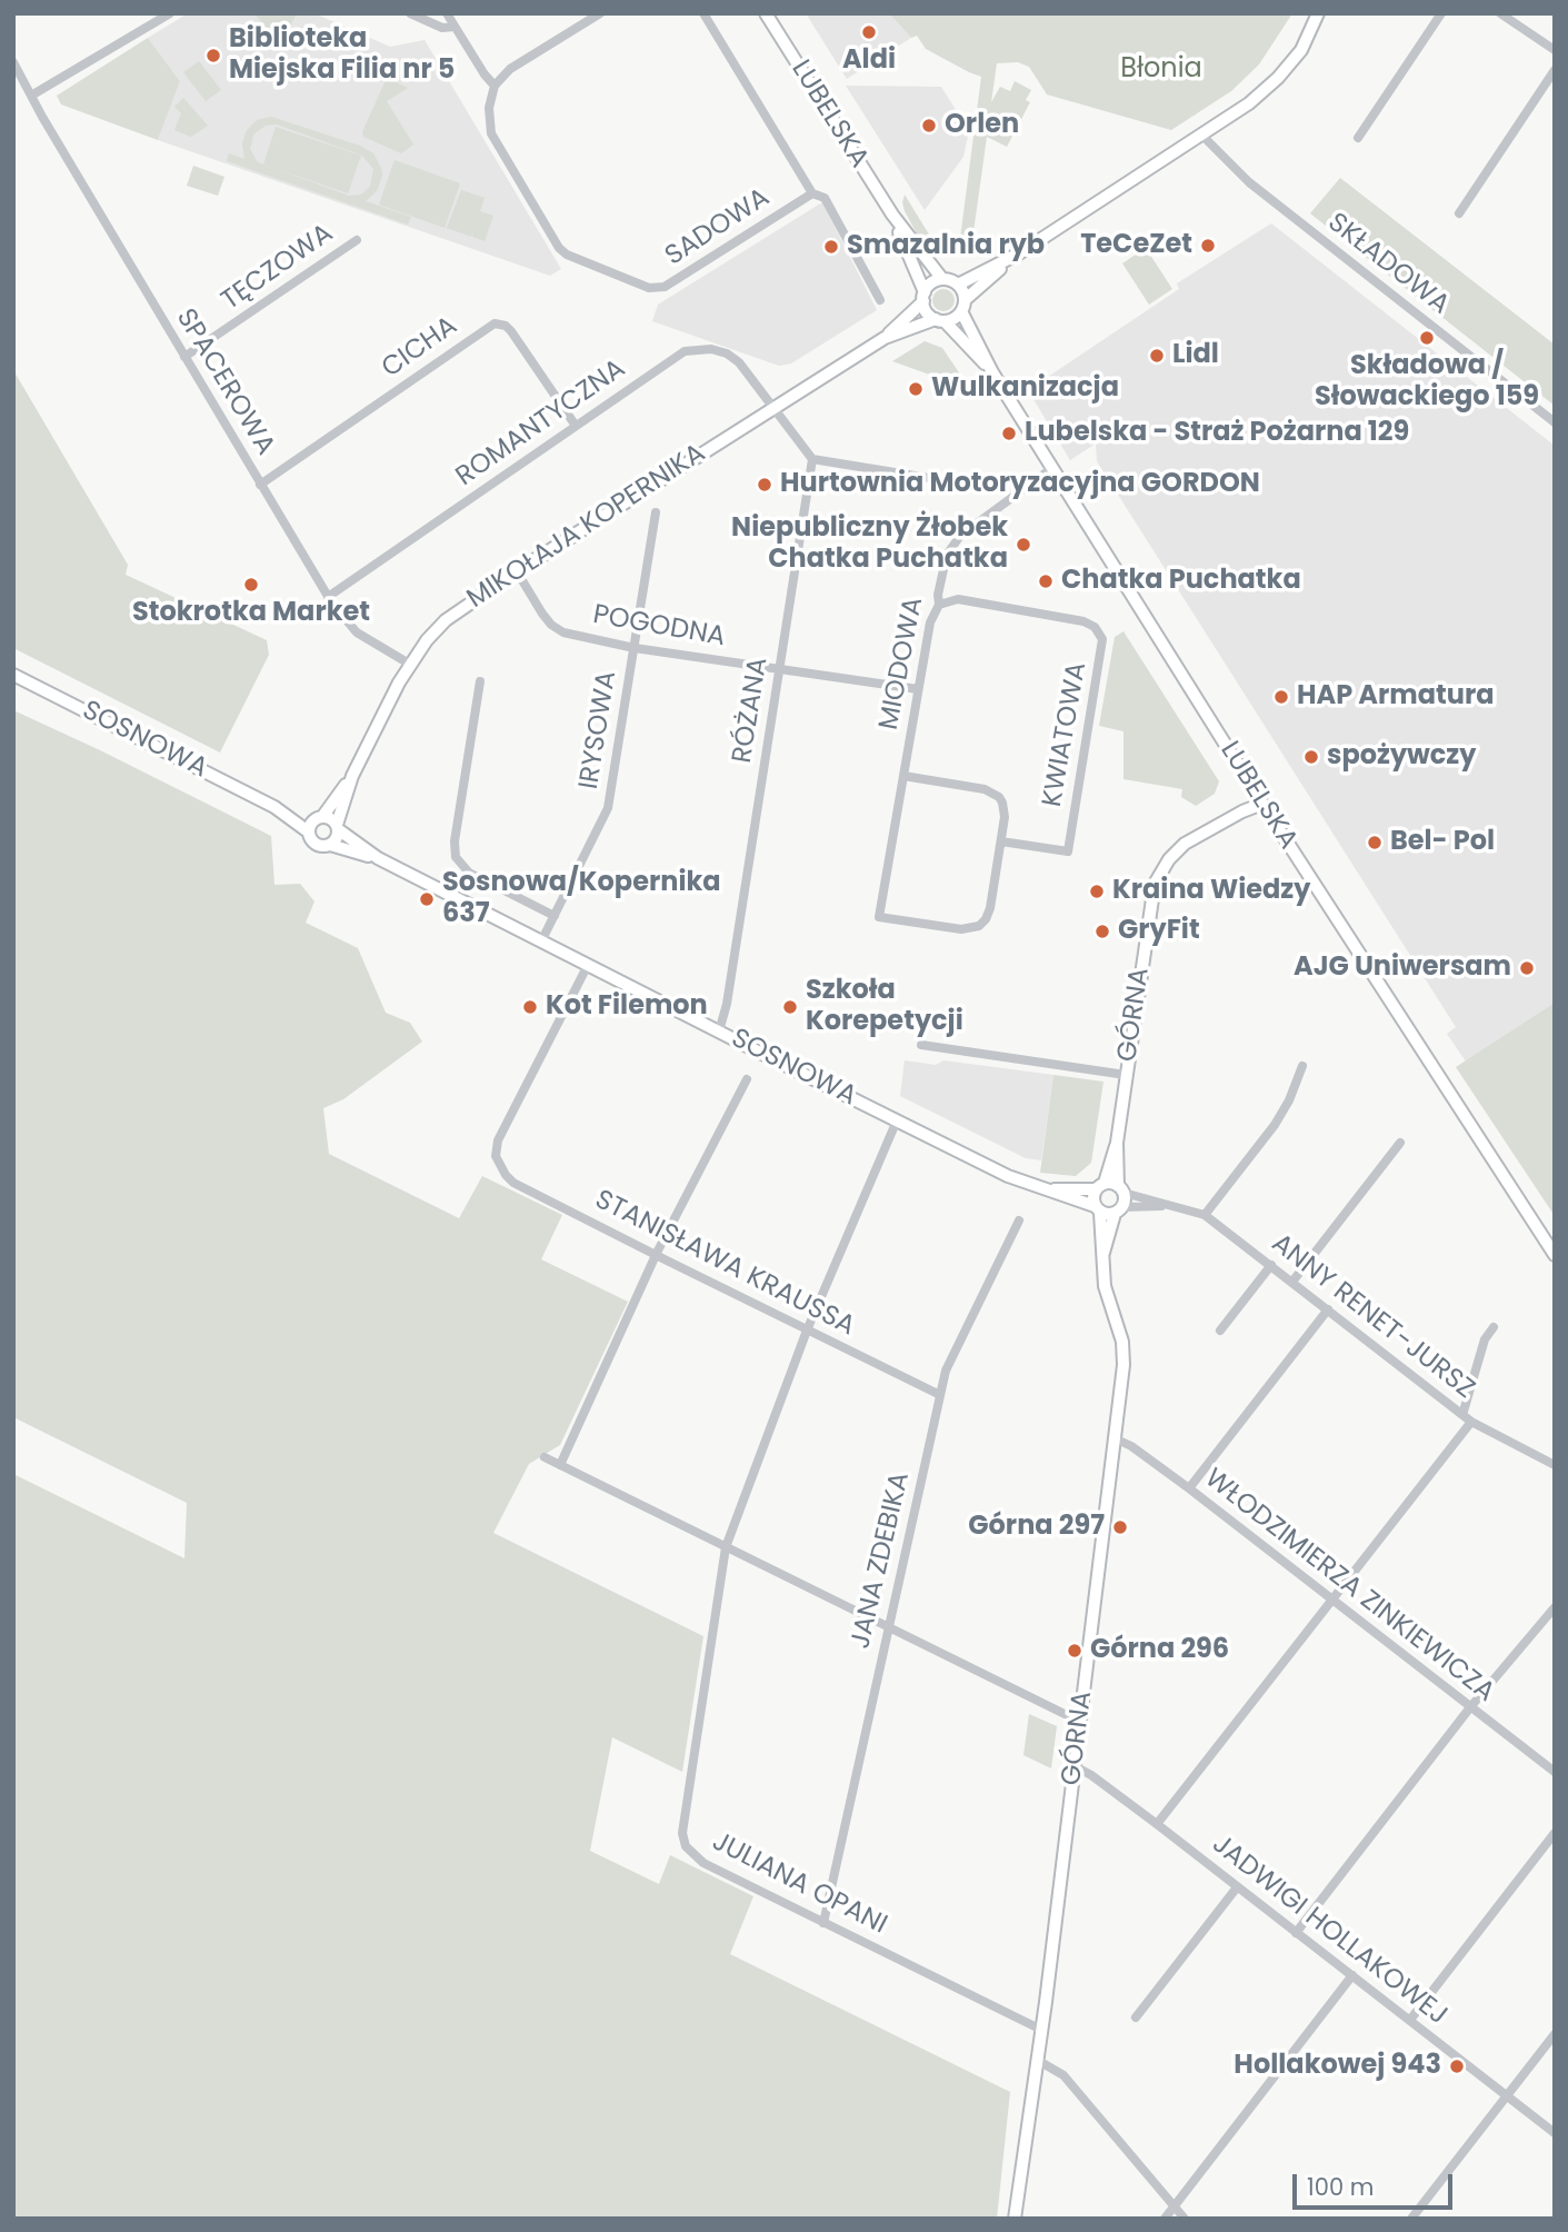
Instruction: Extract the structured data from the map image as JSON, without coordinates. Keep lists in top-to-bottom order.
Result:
{
  "streets": {
    "street": [
      "LUBELSKA",
      "SADOWA",
      "SKŁADOWA",
      "TĘCZOWA",
      "CICHA",
      "SPACEROWA",
      "ROMANTYCZNA",
      "MIKOŁAJA KOPERNIKA",
      "POGODNA",
      "MIODOWA",
      "RÓŻANA",
      "IRYSOWA",
      "KWIATOWA",
      "SOSNOWA",
      "GÓRNA",
      "STANISŁAWA KRAUSSA",
      "ANNY RENET-JURSZ",
      "JANA ZDEBIKA",
      "WŁODZIMIERZA ZINKIEWICZA",
      "JULIANA OPANI",
      "JADWIGI HOLLAKOWEJ"
    ]
  },
  "crossings": [
    ["LUBELSKA", "MIKOŁAJA KOPERNIKA"],
    ["LUBELSKA", "MIODOWA"],
    ["LUBELSKA", "GÓRNA"],
    ["TĘCZOWA", "SPACEROWA"],
    ["CICHA", "SPACEROWA"],
    ["CICHA", "ROMANTYCZNA"],
    ["SPACEROWA", "ROMANTYCZNA"],
    ["SPACEROWA", "MIKOŁAJA KOPERNIKA"],
    ["ROMANTYCZNA", "MIKOŁAJA KOPERNIKA"],
    ["MIKOŁAJA KOPERNIKA", "POGODNA"],
    ["MIKOŁAJA KOPERNIKA", "SOSNOWA"],
    ["POGODNA", "MIODOWA"],
    ["POGODNA", "RÓŻANA"],
    ["POGODNA", "IRYSOWA"],
    ["MIODOWA", "KWIATOWA"],
    ["RÓŻANA", "SOSNOWA"],
    ["IRYSOWA", "SOSNOWA"],
    ["SOSNOWA", "GÓRNA"],
    ["SOSNOWA", "STANISŁAWA KRAUSSA"],
    ["SOSNOWA", "ANNY RENET-JURSZ"],
    ["GÓRNA", "ANNY RENET-JURSZ"],
    ["GÓRNA", "WŁODZIMIERZA ZINKIEWICZA"],
    ["GÓRNA", "JULIANA OPANI"],
    ["GÓRNA", "JADWIGI HOLLAKOWEJ"],
    ["STANISŁAWA KRAUSSA", "JANA ZDEBIKA"],
    ["JANA ZDEBIKA", "JULIANA OPANI"]
  ],
  "parks": ["Błonia"],
  "places": [
    "Aldi",
    "Biblioteka Miejska Filia nr 5",
    "Orlen",
    "TeCeZet",
    "Smazalnia ryb",
    "Składowa / Słowackiego 159",
    "Lidl",
    "Wulkanizacja",
    "Lubelska - Straż Pożarna 129",
    "Hurtownia Motoryzacyjna GORDON",
    "Niepubliczny Żłobek Chatka Puchatka",
    "Chatka Puchatka",
    "Stokrotka Market",
    "HAP Armatura",
    "spożywczy",
    "Bel- Pol",
    "Kraina Wiedzy",
    "Sosnowa/Kopernika 637",
    "GryFit",
    "AJG Uniwersam",
    "Kot Filemon",
    "Szkoła Korepetycji",
    "Górna 297",
    "Górna 296",
    "Hollakowej 943"
  ],
  "scale_bar": "100 m"
}
